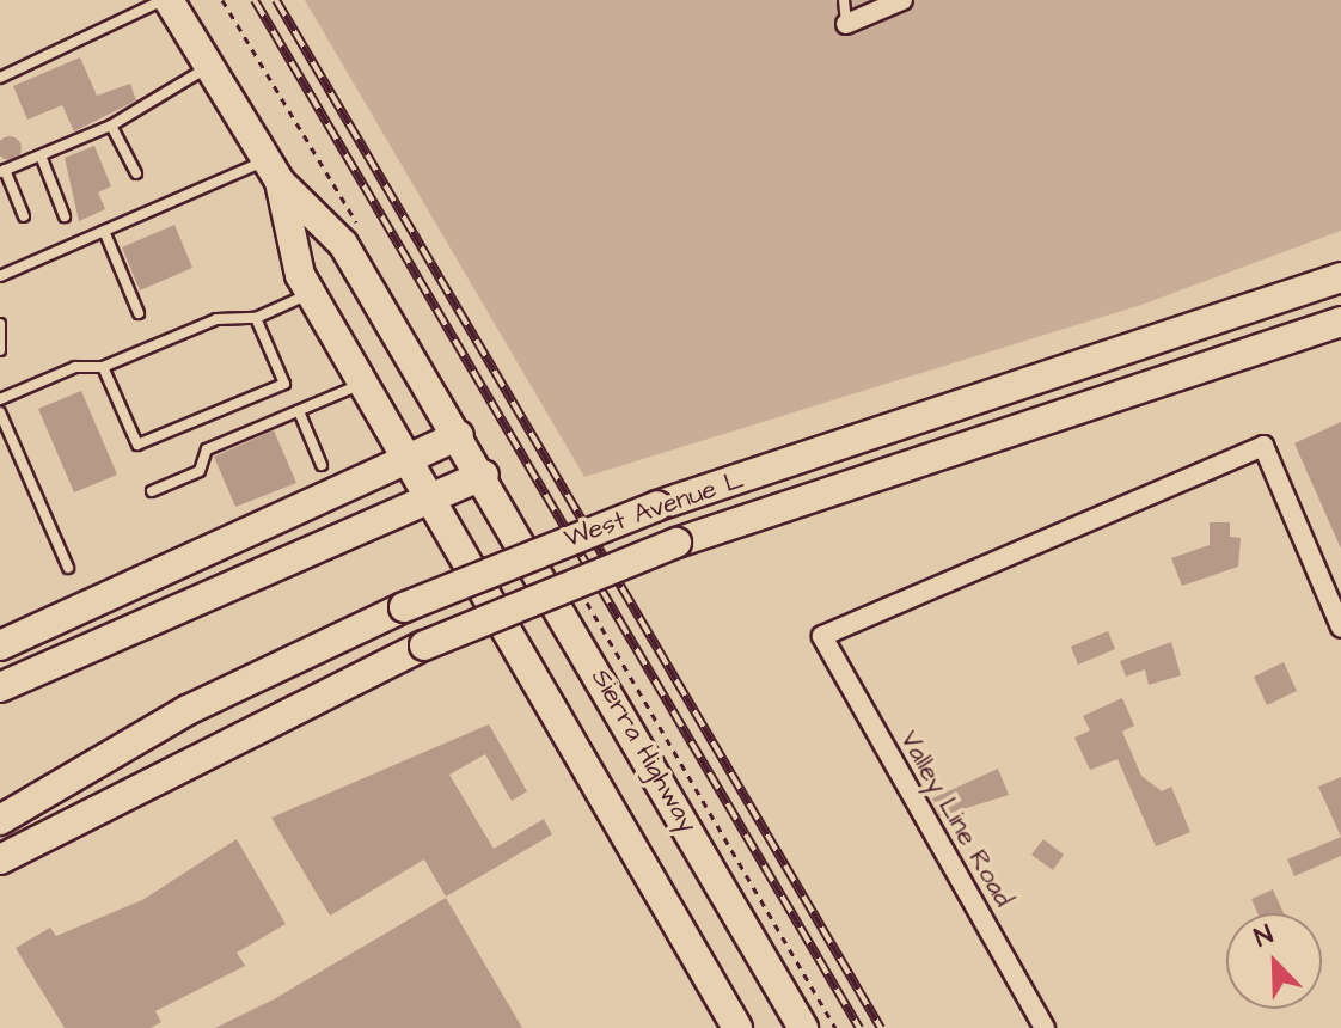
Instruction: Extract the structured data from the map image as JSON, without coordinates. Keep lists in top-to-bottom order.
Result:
{
  "streets": {
    "main road": ["West Avenue L", "Sierra Highway"],
    "street": ["Valley Line Road"]
  },
  "north": "top left"
}
